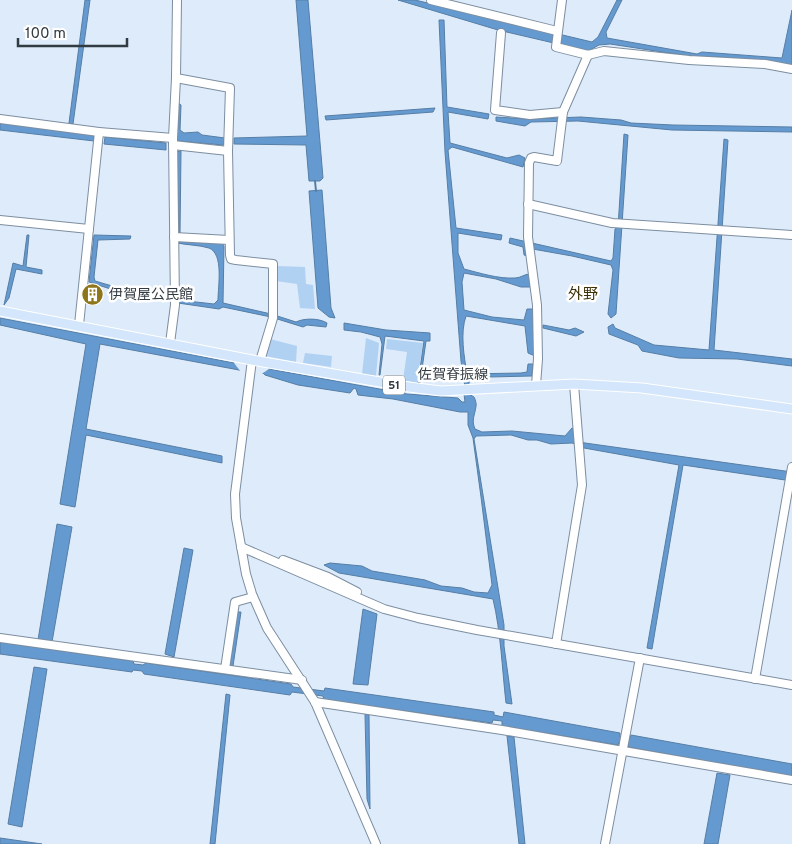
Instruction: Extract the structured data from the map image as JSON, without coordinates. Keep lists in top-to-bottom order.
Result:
{
  "streets": {
    "main road": ["佐賀脊振線", "51"]
  },
  "districts": ["外野"],
  "places": {
    "building": ["伊賀屋公民館"]
  },
  "scale_bar": "100 m"
}
